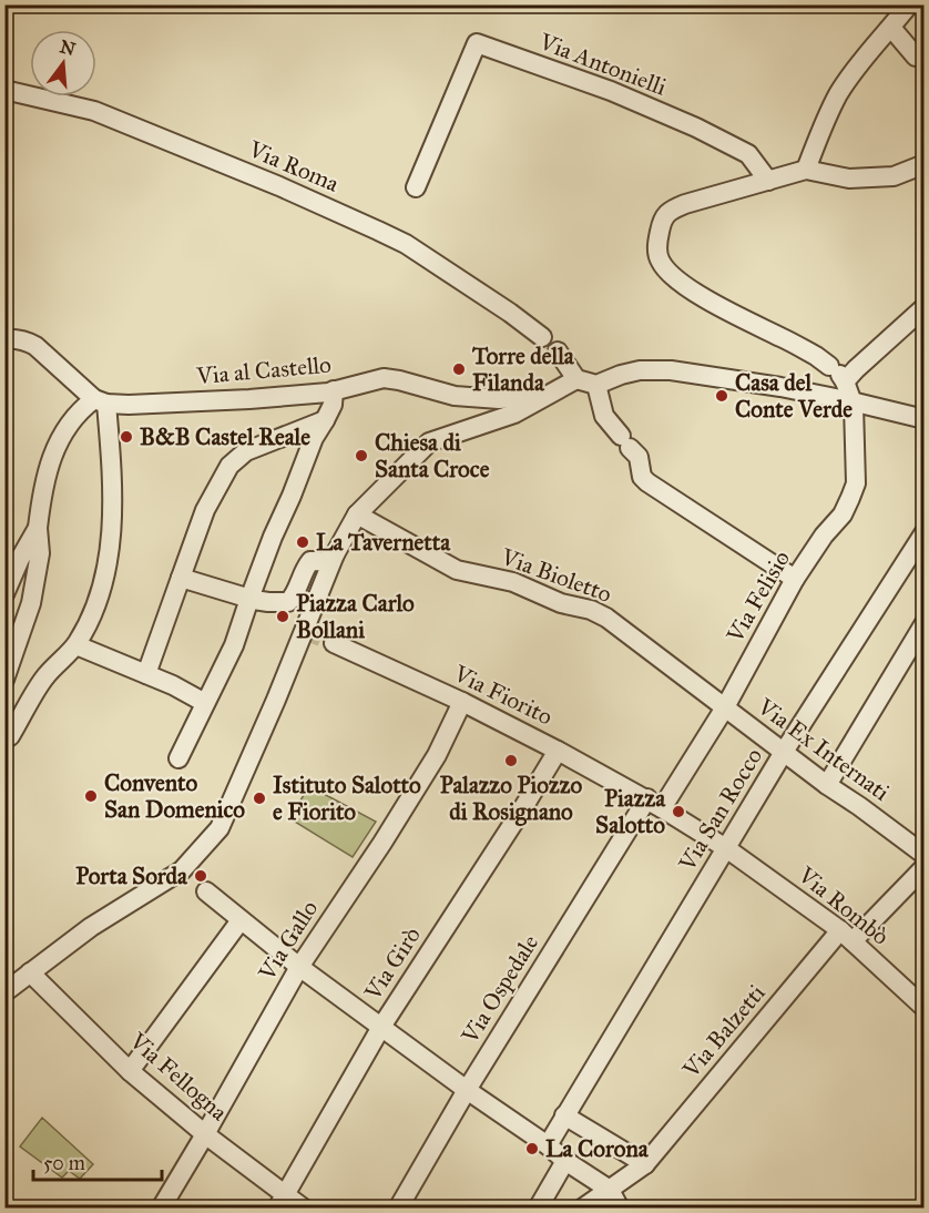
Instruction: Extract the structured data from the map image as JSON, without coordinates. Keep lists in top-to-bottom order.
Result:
{
  "streets": {
    "street": [
      "Via Antonielli",
      "Via Roma",
      "Via al Castello",
      "Via Bioletto",
      "Via Felisio",
      "Via Fiorito",
      "Via Ex Internati",
      "Via San Rocco",
      "Via Rombò",
      "Via Gallo",
      "Via Girò",
      "Via Ospedale",
      "Via Balzetti",
      "Via Fellogna"
    ]
  },
  "crossings": [
    ["Via Bioletto", "Via Felisio"],
    ["Via Bioletto", "Via Ex Internati"],
    ["Via Felisio", "Via Fiorito"],
    ["Via Felisio", "Via Ex Internati"],
    ["Via Felisio", "Via Ospedale"],
    ["Via Fiorito", "Via Gallo"],
    ["Via Fiorito", "Via Girò"],
    ["Via Fiorito", "Via Ospedale"],
    ["Via Ex Internati", "Via San Rocco"],
    ["Via San Rocco", "Via Rombò"],
    ["Via Rombò", "Via Balzetti"],
    ["Via Gallo", "Via Fellogna"],
    ["Via Girò", "Via Fellogna"]
  ],
  "places": [
    "Torre della Filanda",
    "Casa del Conte Verde",
    "B&B Castel Reale",
    "Chiesa di Santa Croce",
    "La Tavernetta",
    "Piazza Carlo Bollani",
    "Palazzo Piozzo di Rosignano",
    "Convento San Domenico",
    "Istituto Salotto e Fiorito",
    "Piazza Salotto",
    "Porta Sorda",
    "La Corona"
  ],
  "scale_bar": "50 m",
  "north": "top"
}
